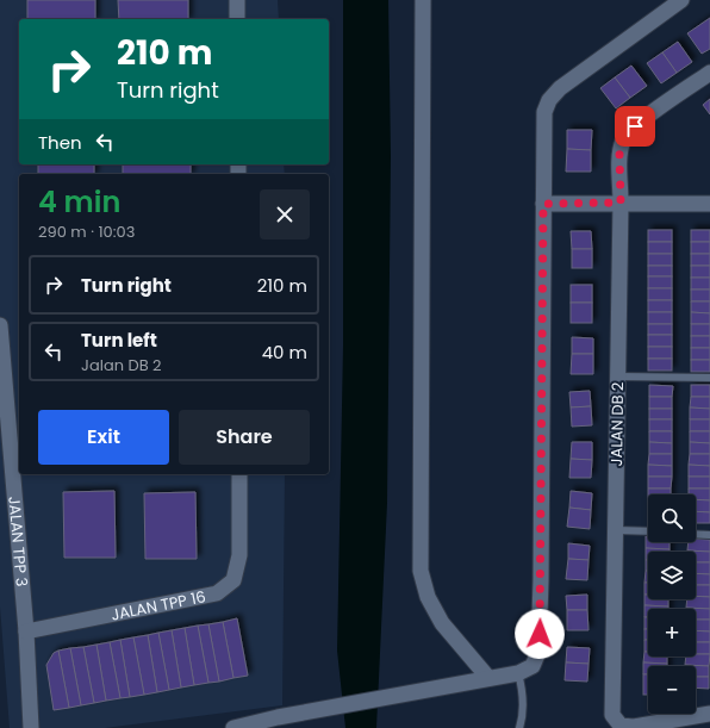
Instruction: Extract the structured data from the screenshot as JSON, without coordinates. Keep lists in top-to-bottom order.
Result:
{
  "streets": {
    "street": ["JALAN DB 2", "JALAN TPP 3", "JALAN TPP 16"]
  },
  "crossings": [
    ["JALAN TPP 3", "JALAN TPP 16"]
  ],
  "page": {
    "turn": ["210 m", "Turn right"],
    "then": "Then",
    "heading": ["4 min", "290 m · 10:03"],
    "list": [
      {
        "name": "Turn right",
        "value": "210 m"
      },
      {
        "name": "Turn left",
        "note": "Jalan DB 2",
        "value": "40 m"
      }
    ],
    "buttons": ["Exit", "Share"],
    "map_buttons": ["+", "−"]
  }
}
